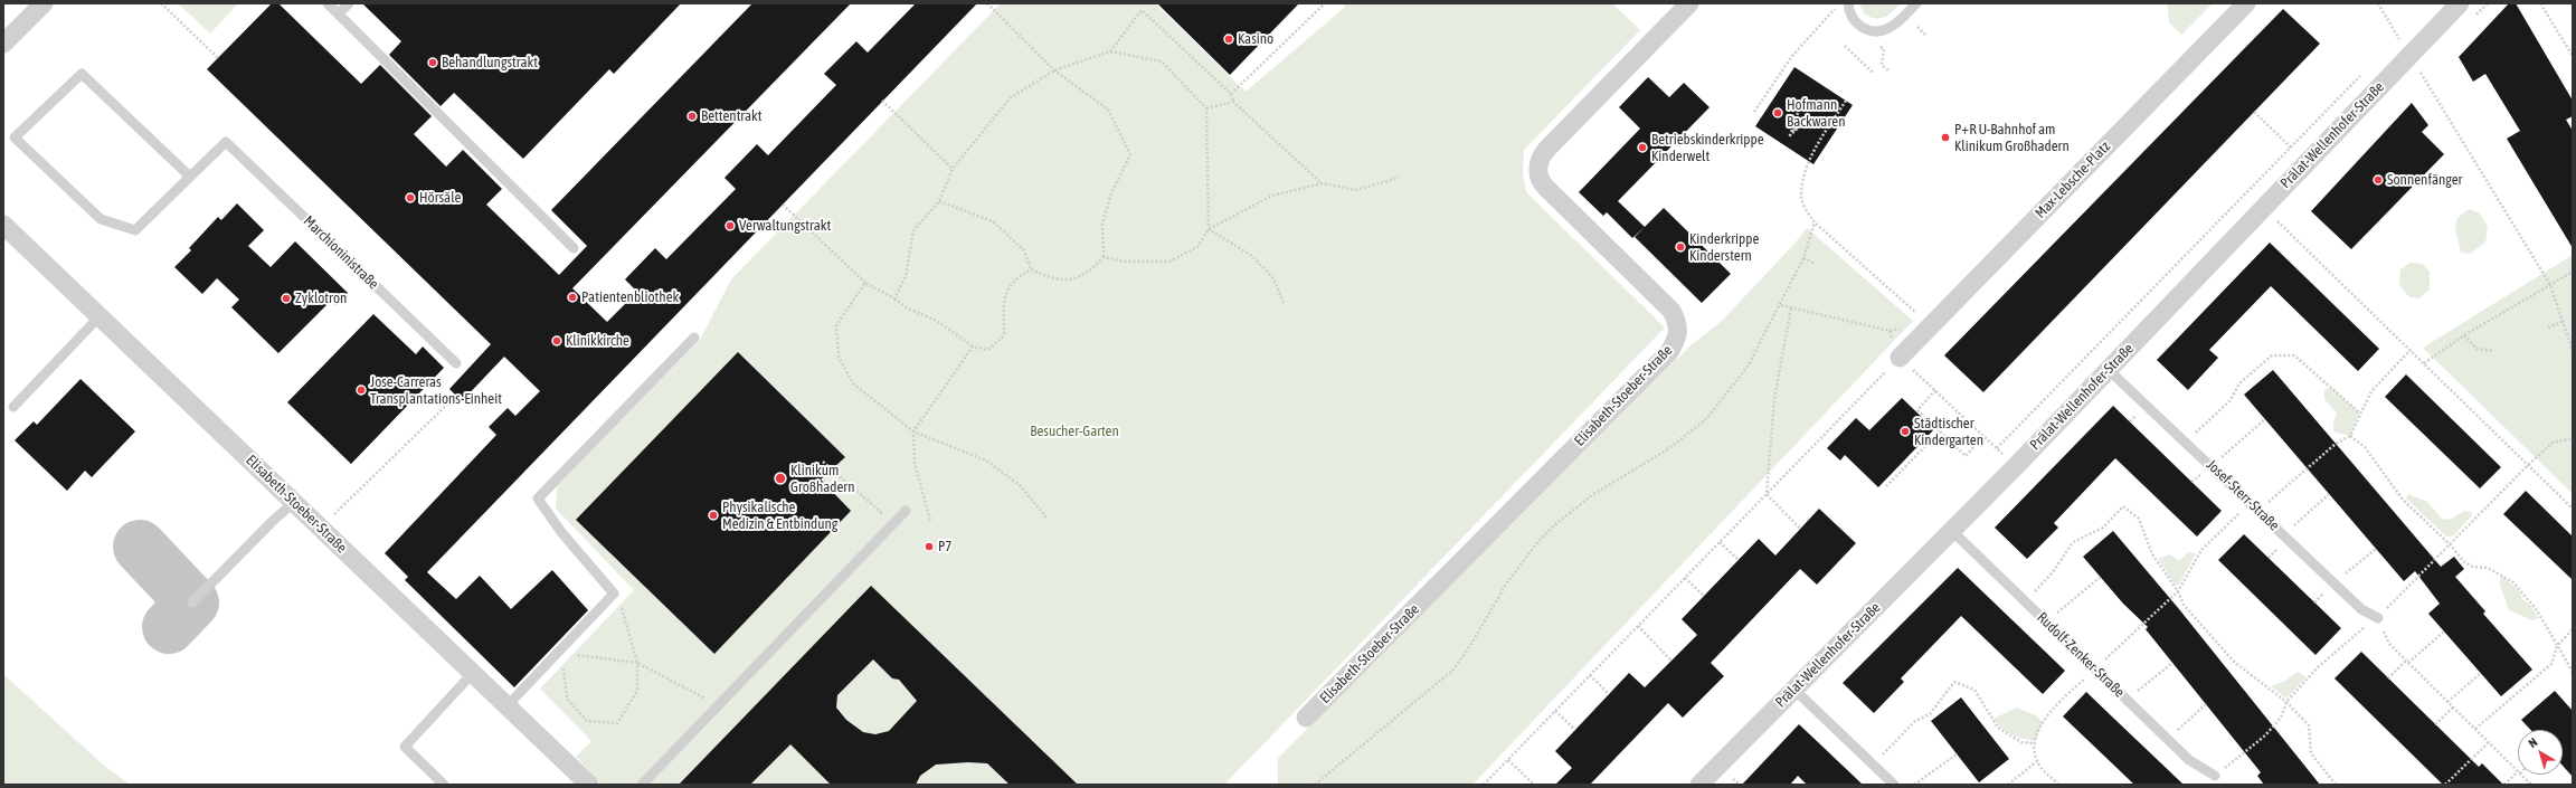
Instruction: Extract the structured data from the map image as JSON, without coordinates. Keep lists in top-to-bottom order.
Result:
{
  "streets": {
    "street": ["Prälat-Wellenhofer-Straße", "Max-Lebsche-Platz", "Elisabeth-Stoeber-Straße"],
    "lane": ["Marchioninistraße", "Josef-Sterr-Straße", "Rudolf-Zenker-Straße"]
  },
  "crossings": [
    ["Prälat-Wellenhofer-Straße", "Josef-Sterr-Straße"],
    ["Prälat-Wellenhofer-Straße", "Rudolf-Zenker-Straße"]
  ],
  "parks": ["Besucher-Garten"],
  "places": [
    "Kasino",
    "Behandlungstrakt",
    "Hofmann Backwaren",
    "Bettentrakt",
    "P+R U-Bahnhof am Klinikum Großhadern",
    "Betriebskinderkrippe Kinderwelt",
    "Sonnenfänger",
    "Hörsäle",
    "Verwaltungstrakt",
    "Kinderkrippe Kinderstern",
    "Patientenbliothek",
    "Zyklotron",
    "Klinikkirche",
    "Jose-Carreras Transplantations-Einheit",
    "Städtischer Kindergarten",
    "Klinikum Großhadern",
    "Physikalische Medizin & Entbindung",
    "P7"
  ],
  "north": "top left"
}
